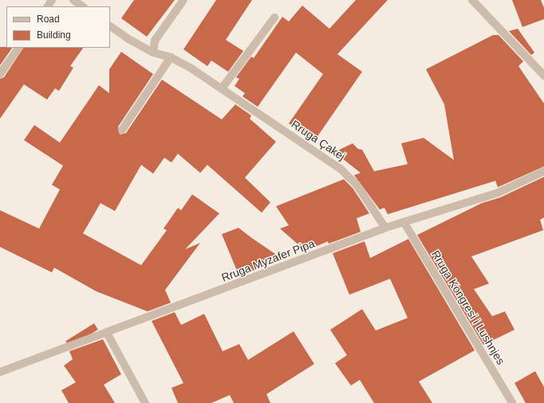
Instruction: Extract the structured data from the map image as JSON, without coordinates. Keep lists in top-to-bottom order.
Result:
{
  "streets": {
    "street": ["Rruga Çakej", "Rruga Myzafer Pipa", "Rruga Kongresi i Lushnjes"]
  },
  "crossings": [
    ["Rruga Çakej", "Rruga Myzafer Pipa"],
    ["Rruga Myzafer Pipa", "Rruga Kongresi i Lushnjes"]
  ],
  "legend": ["Road", "Building"]
}
